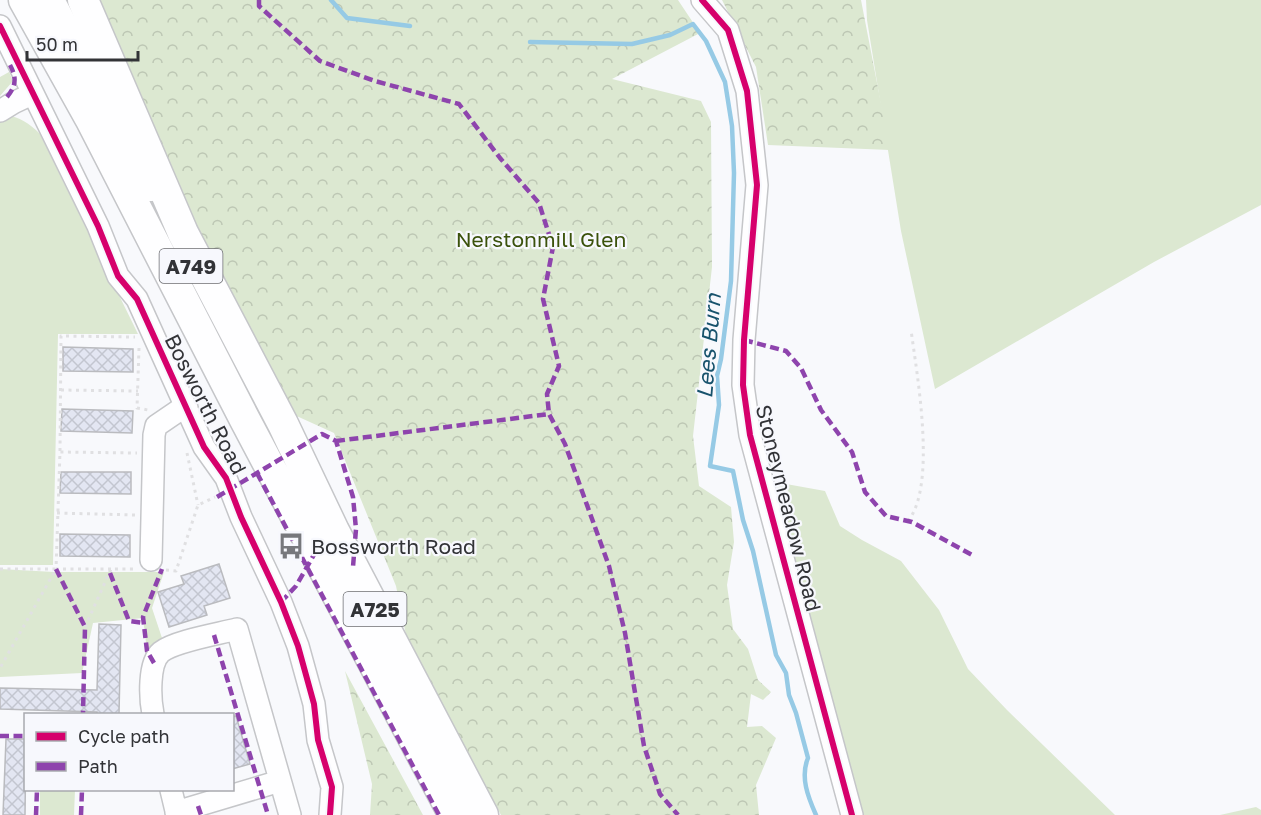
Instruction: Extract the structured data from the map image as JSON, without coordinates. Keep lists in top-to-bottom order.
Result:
{
  "streets": {
    "highway": ["A725"],
    "main road": ["A749"],
    "street": ["Bosworth Road", "Stoneymeadow Road"]
  },
  "crossings": [
    ["A749", "A725"]
  ],
  "water": ["Lees Burn"],
  "parks": ["Nerstonmill Glen"],
  "places": {
    "bus stop": ["Bossworth Road"]
  },
  "legend": ["Cycle path", "Path"],
  "scale_bar": "50 m"
}
